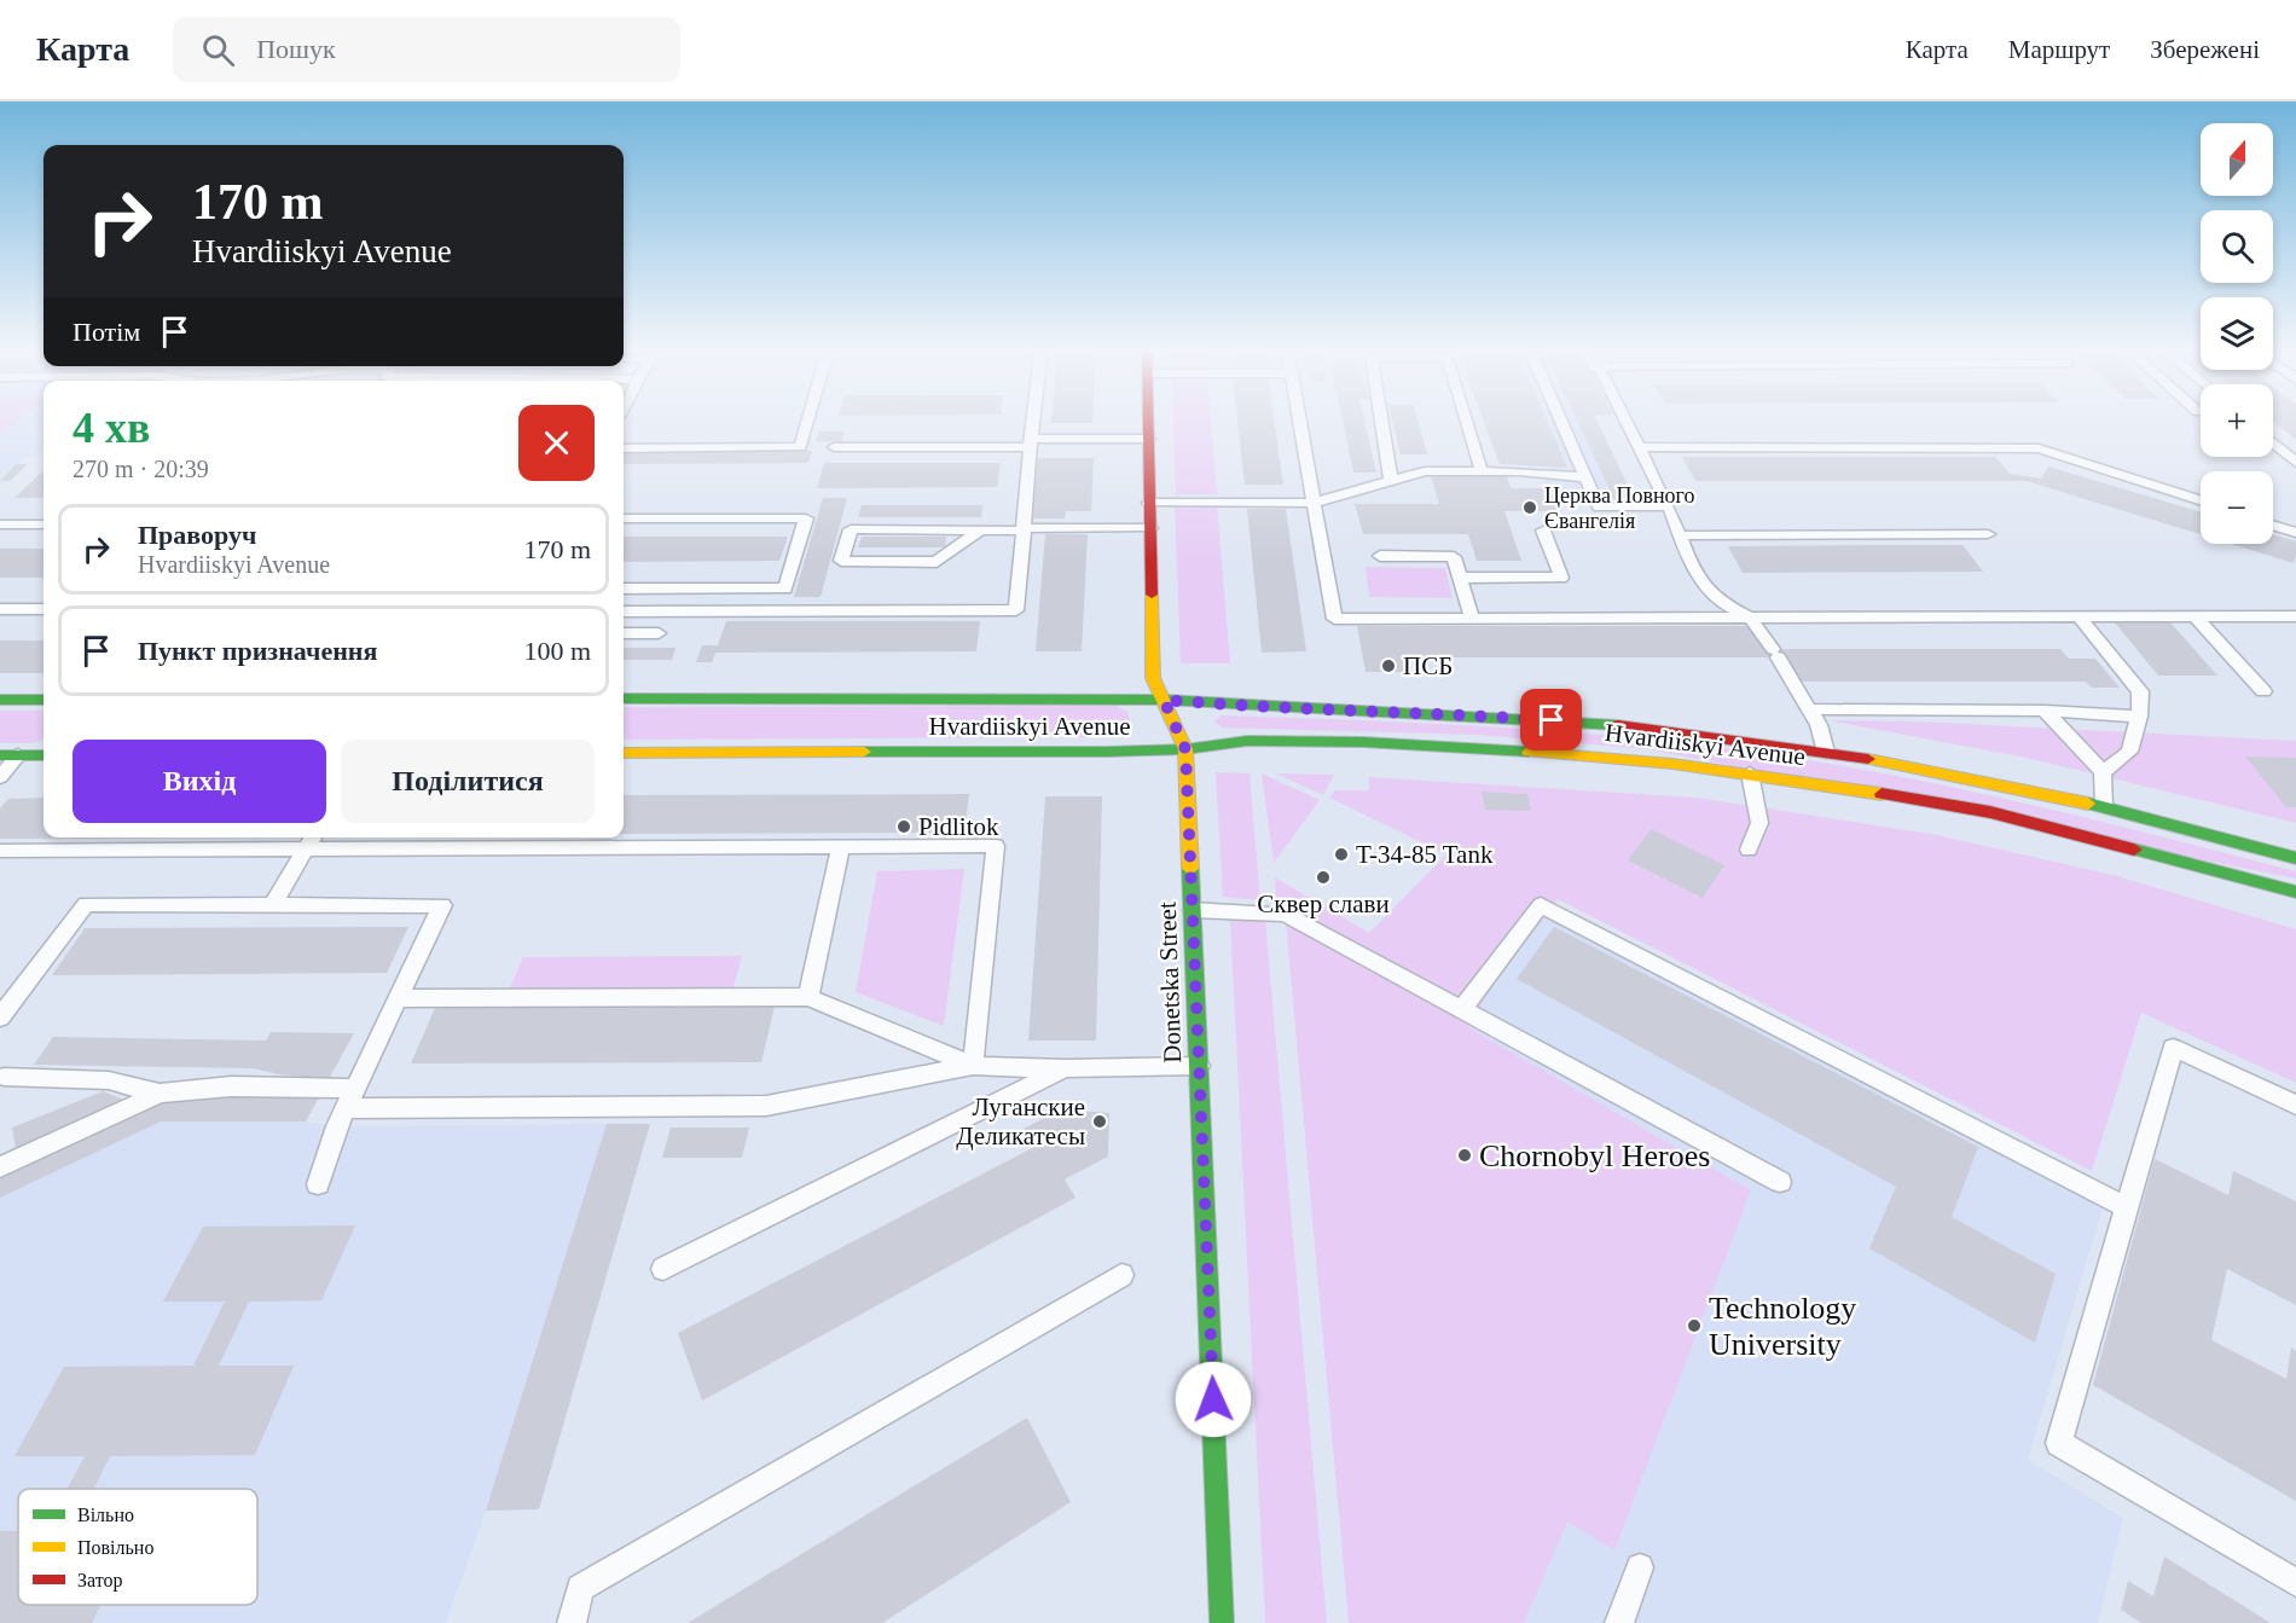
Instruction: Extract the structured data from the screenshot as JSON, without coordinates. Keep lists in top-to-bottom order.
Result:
{
  "streets": {
    "main road": ["Hvardiiskyi Avenue", "Donetska Street"]
  },
  "crossings": [
    ["Hvardiiskyi Avenue", "Donetska Street"]
  ],
  "places": [
    "Церква Повного Євангелія",
    "ПСБ",
    "Pidlitok",
    "T-34-85 Tank",
    "Сквер слави",
    "Луганские Деликатесы",
    "Chornobyl Heroes",
    "Technology University"
  ],
  "legend": ["Вільно", "Повільно", "Затор"],
  "north": "top",
  "page": {
    "header": "Карта",
    "search": "Пошук",
    "nav": ["Карта", "Маршрут", "Збережені"],
    "map_buttons": ["+", "−"],
    "turn": ["170 m", "Hvardiiskyi Avenue"],
    "then": "Потім",
    "heading": ["4 хв", "270 m · 20:39"],
    "list": [
      {
        "name": "Праворуч",
        "note": "Hvardiiskyi Avenue",
        "value": "170 m"
      },
      {
        "name": "Пункт призначення",
        "value": "100 m"
      }
    ],
    "buttons": ["Вихід", "Поділитися"]
  }
}
